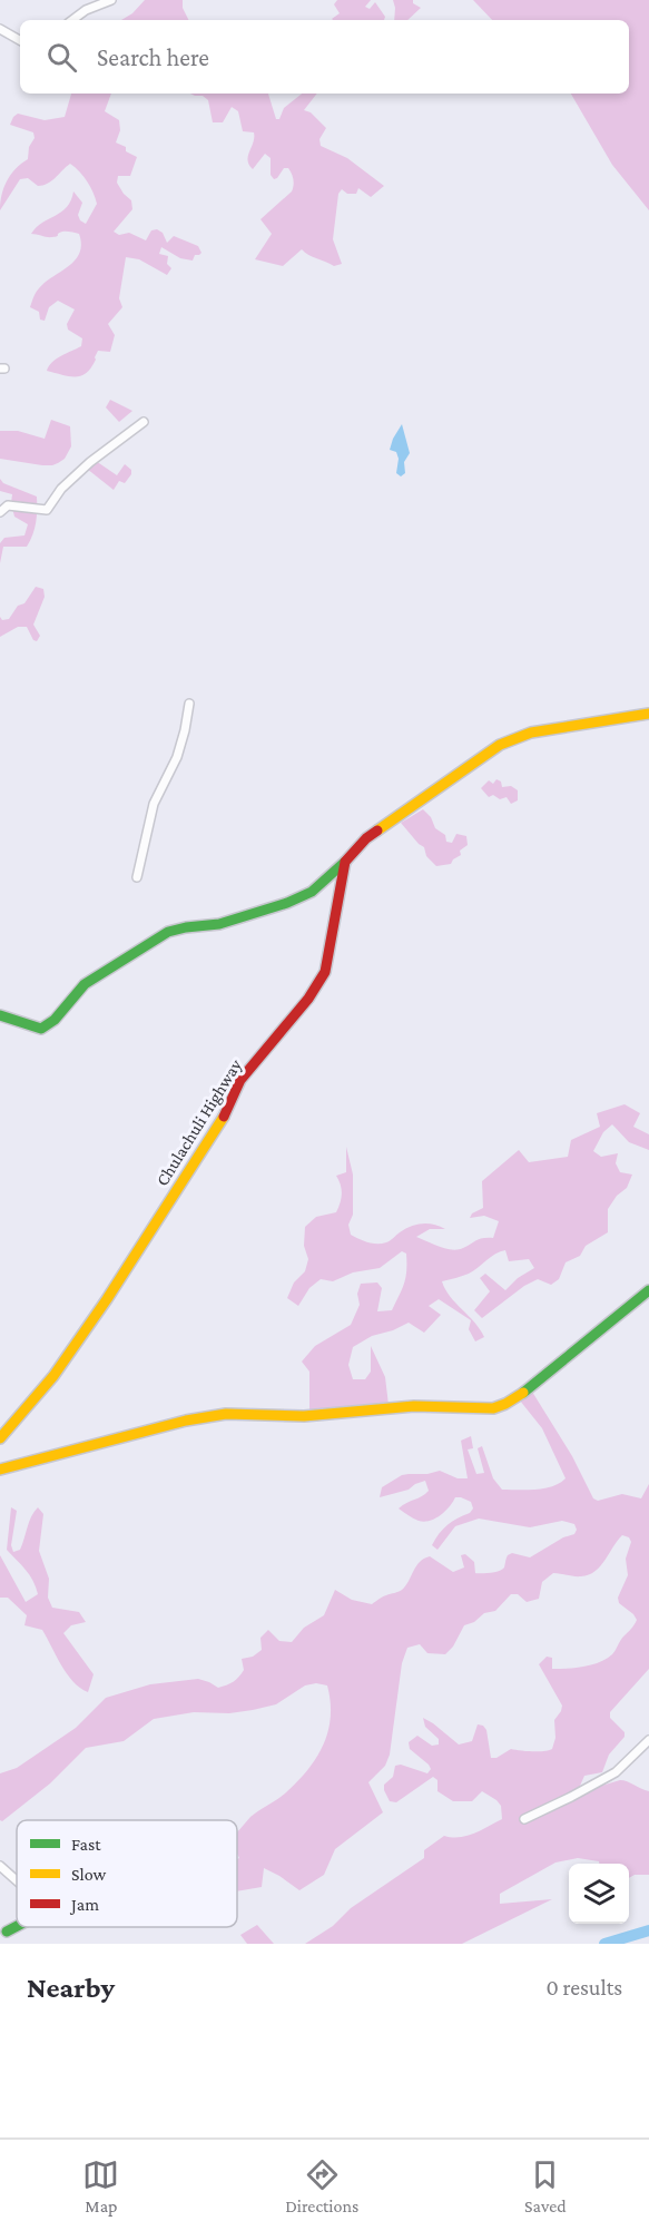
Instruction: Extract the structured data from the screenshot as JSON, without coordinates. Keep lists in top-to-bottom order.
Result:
{
  "streets": {
    "street": ["Chulachuli Highway"]
  },
  "legend": ["Fast", "Slow", "Jam"],
  "page": {
    "search": "Search here",
    "heading": ["Nearby", "0 results"],
    "nav": ["Map", "Directions", "Saved"]
  }
}
